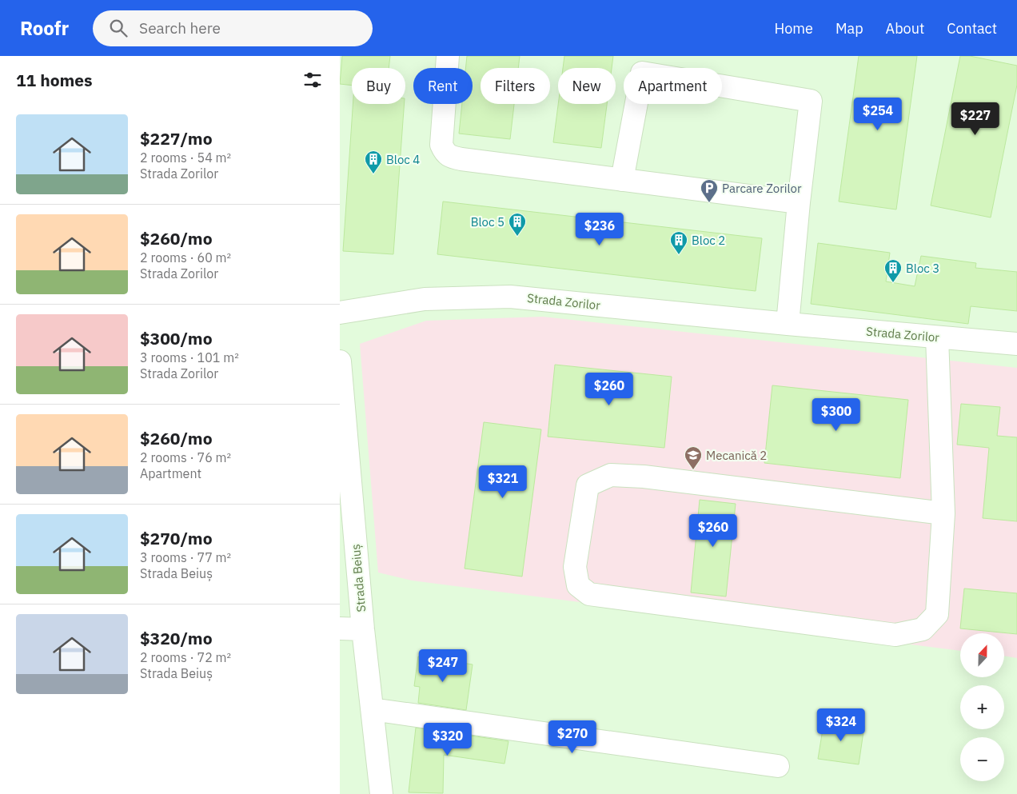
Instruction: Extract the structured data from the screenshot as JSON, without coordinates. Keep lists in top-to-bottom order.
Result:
{
  "streets": {
    "street": ["Strada Zorilor", "Strada Beiuș"]
  },
  "places": {
    "building": [
      "Bloc 4",
      "Bloc 5",
      "Bloc 2",
      "Bloc 3"
    ],
    "parking": ["Parcare Zorilor"],
    "school or university": ["Mecanică 2"]
  },
  "north": "top",
  "page": {
    "header": "Roofr",
    "search": "Search here",
    "nav": [
      "Home",
      "Map",
      "About",
      "Contact"
    ],
    "heading": "11 homes",
    "chip": [
      "Buy",
      "Rent",
      "Filters",
      "New",
      "Apartment"
    ],
    "price": [
      "$254",
      "$227",
      "$236",
      "$260",
      "$300",
      "$321",
      "$260",
      "$247",
      "$324",
      "$270",
      "$320"
    ],
    "list": [
      {
        "name": "$227/mo",
        "note": "2 rooms · 54 m² · Strada Zorilor"
      },
      {
        "name": "$260/mo",
        "note": "2 rooms · 60 m² · Strada Zorilor"
      },
      {
        "name": "$300/mo",
        "note": "3 rooms · 101 m² · Strada Zorilor"
      },
      {
        "name": "$260/mo",
        "note": "2 rooms · 76 m² · Apartment"
      },
      {
        "name": "$270/mo",
        "note": "3 rooms · 77 m² · Strada Beiuș"
      },
      {
        "name": "$320/mo",
        "note": "2 rooms · 72 m² · Strada Beiuș"
      }
    ],
    "map_buttons": ["+", "−"]
  }
}
